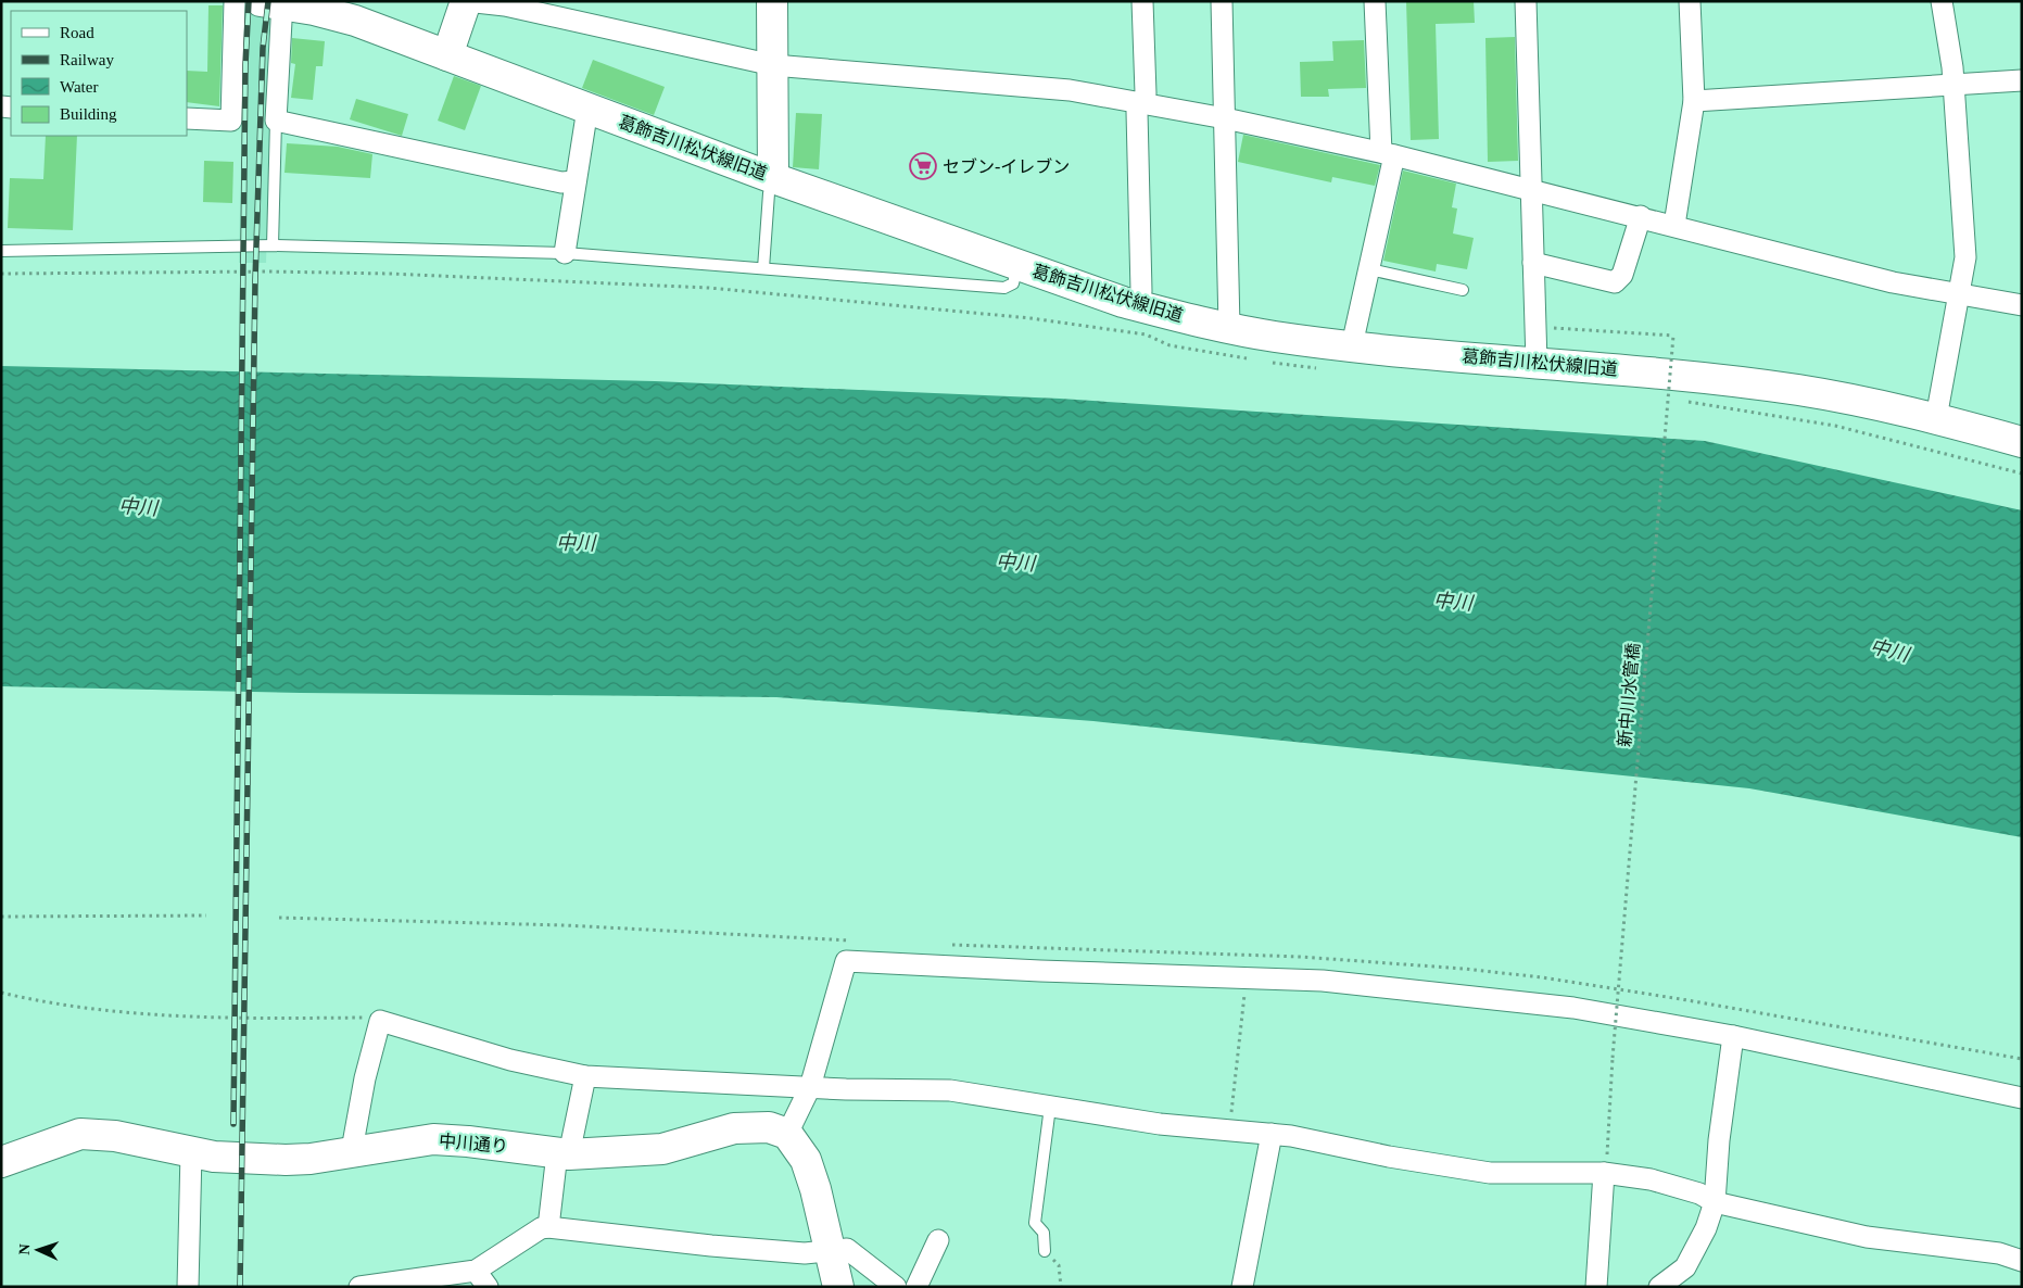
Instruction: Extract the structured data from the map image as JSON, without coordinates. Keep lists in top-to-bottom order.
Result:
{
  "streets": {
    "street": ["葛飾吉川松伏線旧道", "中川通り"],
    "path": ["新中川水管橋"]
  },
  "water": ["中川"],
  "places": {
    "supermarket": ["セブン-イレブン"]
  },
  "legend": [
    "Road",
    "Railway",
    "Water",
    "Building"
  ],
  "north": "left"
}
